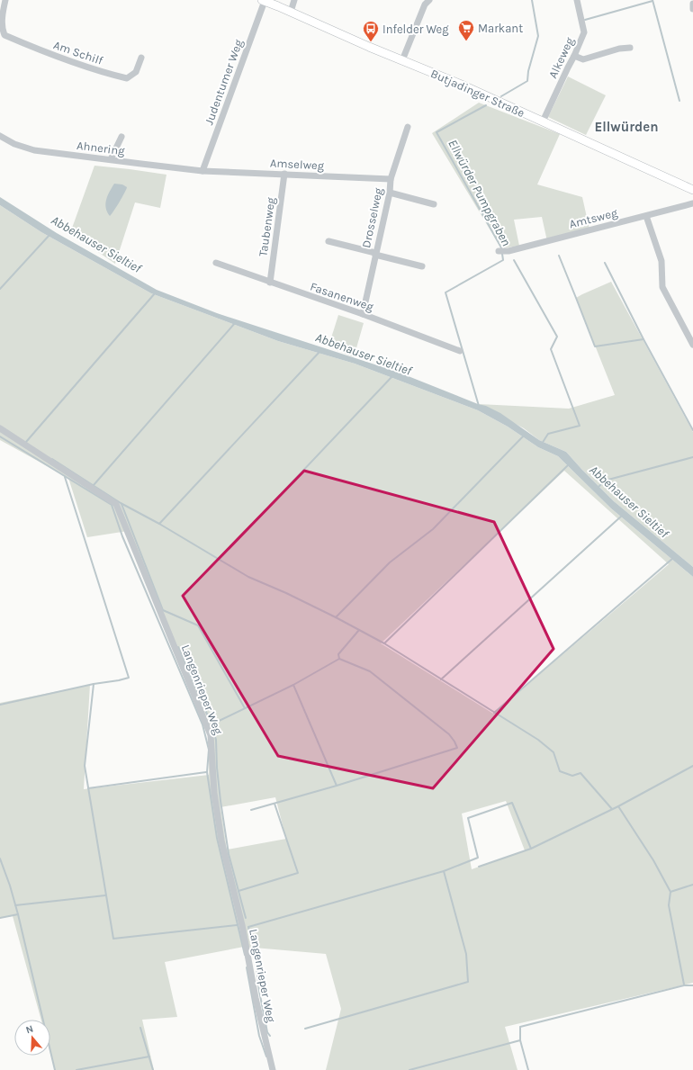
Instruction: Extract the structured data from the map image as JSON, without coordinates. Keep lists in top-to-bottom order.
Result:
{
  "streets": {
    "main road": ["Butjadinger Straße"],
    "street": [
      "Am Schilf",
      "Alkeweg",
      "Judentumer Weg",
      "Ahnering",
      "Amselweg",
      "Drosselweg",
      "Amtsweg",
      "Taubenweg",
      "Fasanenweg",
      "Langenrieper Weg"
    ]
  },
  "crossings": [
    ["Alkeweg", "Butjadinger Straße"],
    ["Judentumer Weg", "Butjadinger Straße"],
    ["Judentumer Weg", "Ahnering"],
    ["Judentumer Weg", "Amselweg"],
    ["Ahnering", "Amselweg"],
    ["Amselweg", "Drosselweg"],
    ["Amselweg", "Taubenweg"],
    ["Drosselweg", "Fasanenweg"],
    ["Taubenweg", "Fasanenweg"]
  ],
  "districts": ["Ellwürden"],
  "water": ["Ellwürder Pumpgraben", "Abbehauser Sieltief"],
  "places": {
    "supermarket": ["Markant"],
    "bus stop": ["Infelder Weg"]
  },
  "north": "top"
}
